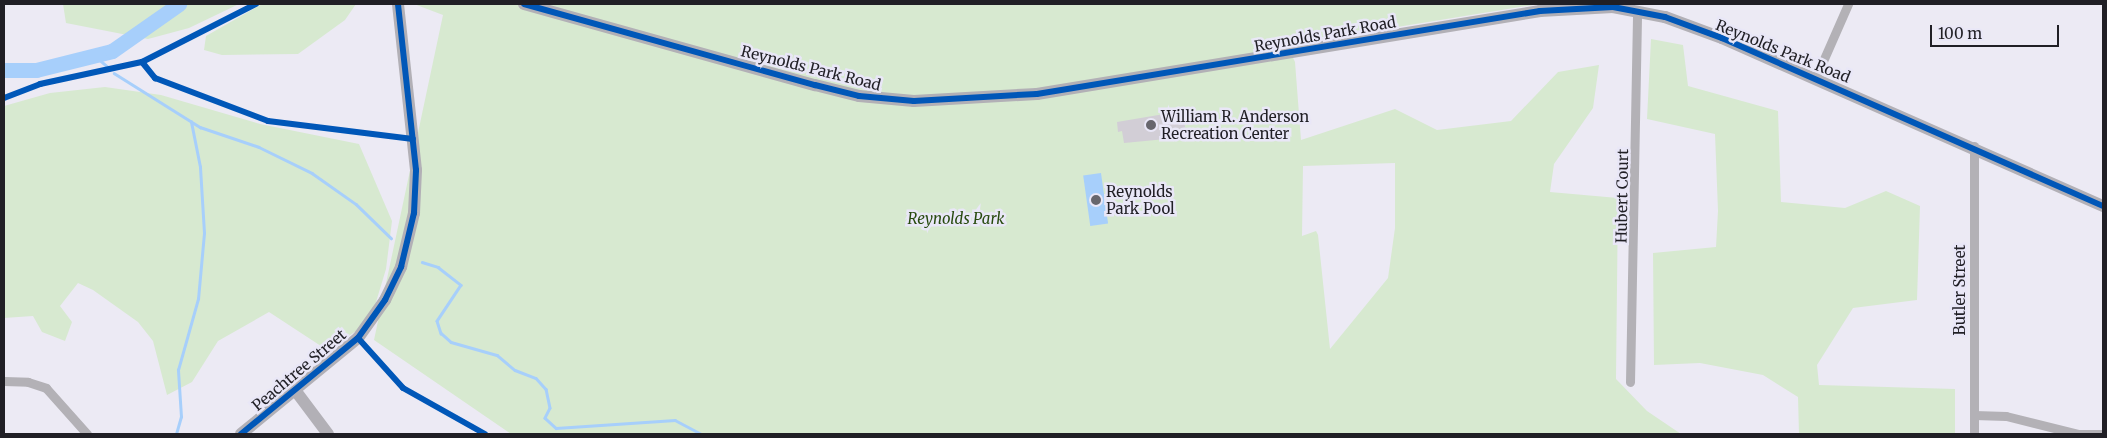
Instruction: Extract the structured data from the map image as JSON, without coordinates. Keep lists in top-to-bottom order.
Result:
{
  "streets": {
    "main road": ["Reynolds Park Road", "Peachtree Street"],
    "street": ["Hubert Court", "Butler Street"]
  },
  "crossings": [
    ["Reynolds Park Road", "Hubert Court"],
    ["Reynolds Park Road", "Butler Street"]
  ],
  "parks": ["Reynolds Park"],
  "places": ["William R. Anderson Recreation Center", "Reynolds Park Pool"],
  "scale_bar": "100 m"
}
